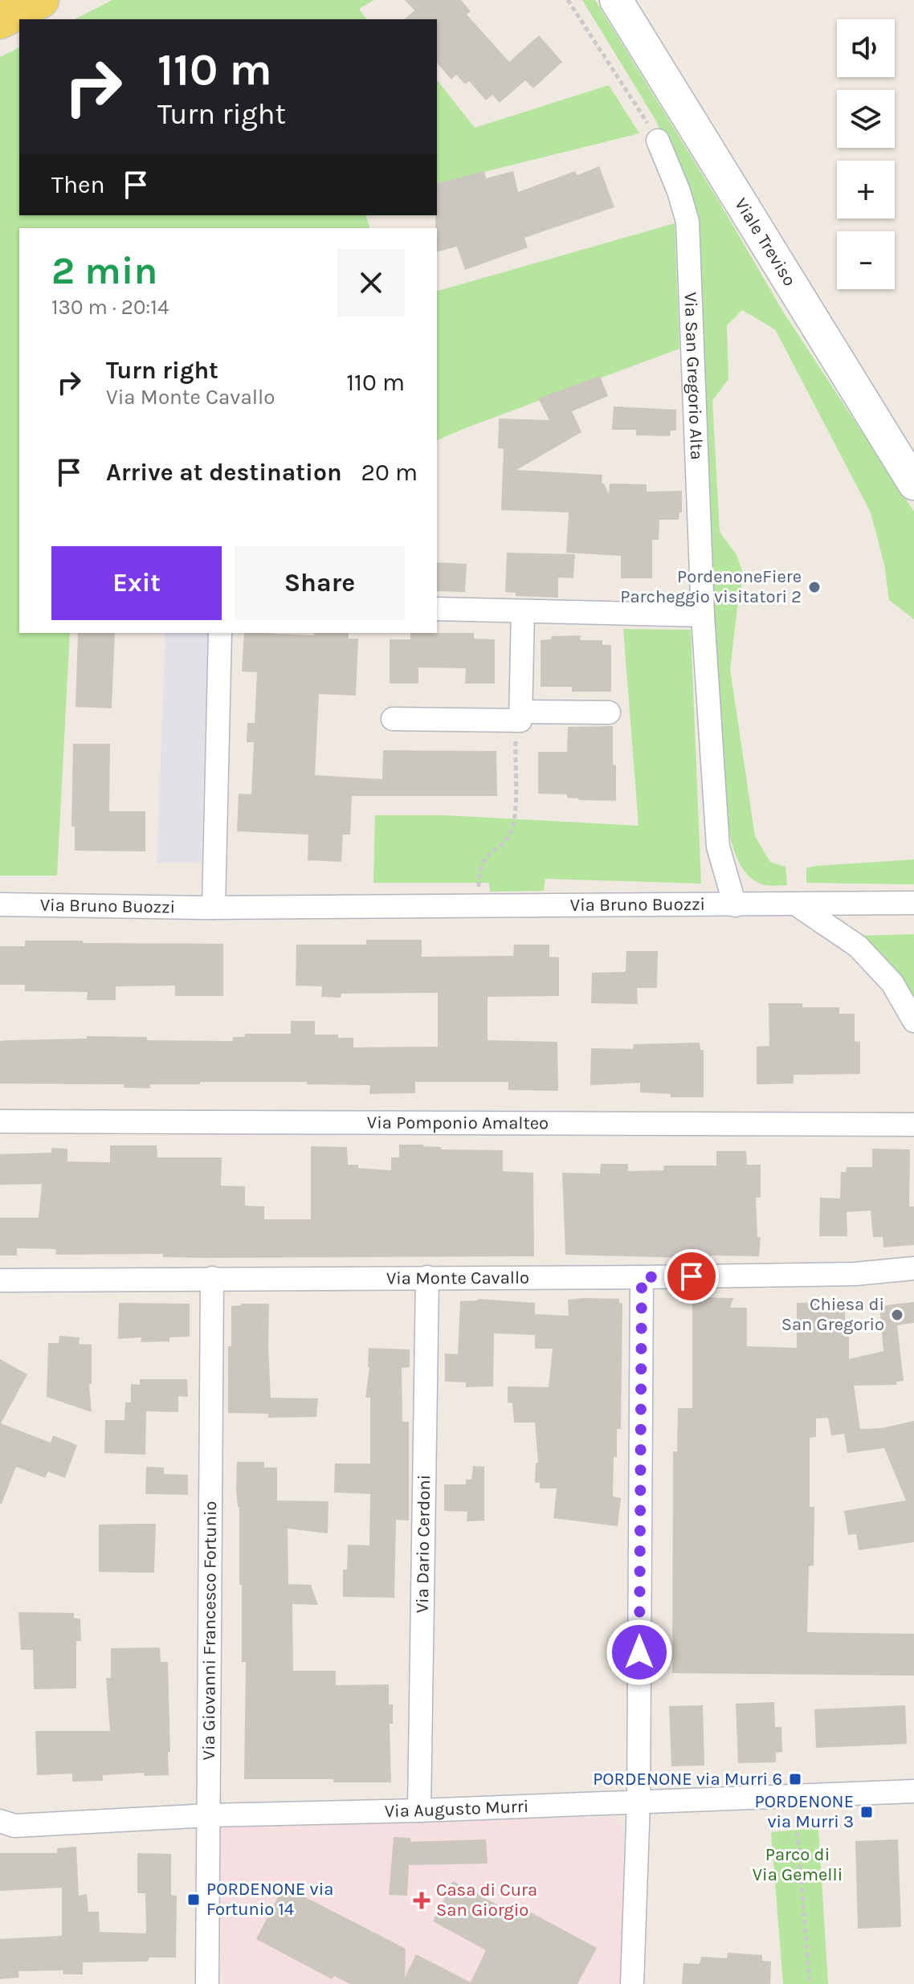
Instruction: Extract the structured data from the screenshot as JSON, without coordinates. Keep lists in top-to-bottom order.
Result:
{
  "streets": {
    "main road": ["Viale Treviso"],
    "street": [
      "Via San Gregorio Alta",
      "Via Bruno Buozzi",
      "Via Pomponio Amalteo",
      "Via Monte Cavallo",
      "Via Dario Cerdoni",
      "Via Giovanni Francesco Fortunio",
      "Via Augusto Murri"
    ]
  },
  "crossings": [
    ["Via San Gregorio Alta", "Via Bruno Buozzi"],
    ["Via Monte Cavallo", "Via Dario Cerdoni"],
    ["Via Monte Cavallo", "Via Giovanni Francesco Fortunio"],
    ["Via Dario Cerdoni", "Via Augusto Murri"],
    ["Via Giovanni Francesco Fortunio", "Via Augusto Murri"]
  ],
  "parks": ["Parco di Via Gemelli"],
  "places": {
    "other": ["PordenoneFiere Parcheggio visitatori 2", "Chiesa di San Gregorio"],
    "transit": ["PORDENONE via Murri 6", "PORDENONE via Murri 3", "PORDENONE via Fortunio 14"],
    "health": ["Casa di Cura San Giorgio"]
  },
  "page": {
    "map_buttons": ["+", "−"],
    "turn": ["110 m", "Turn right"],
    "then": "Then",
    "heading": ["2 min", "130 m · 20:14"],
    "list": [
      {
        "name": "Turn right",
        "note": "Via Monte Cavallo",
        "value": "110 m"
      },
      {
        "name": "Arrive at destination",
        "value": "20 m"
      }
    ],
    "buttons": ["Exit", "Share"]
  }
}
